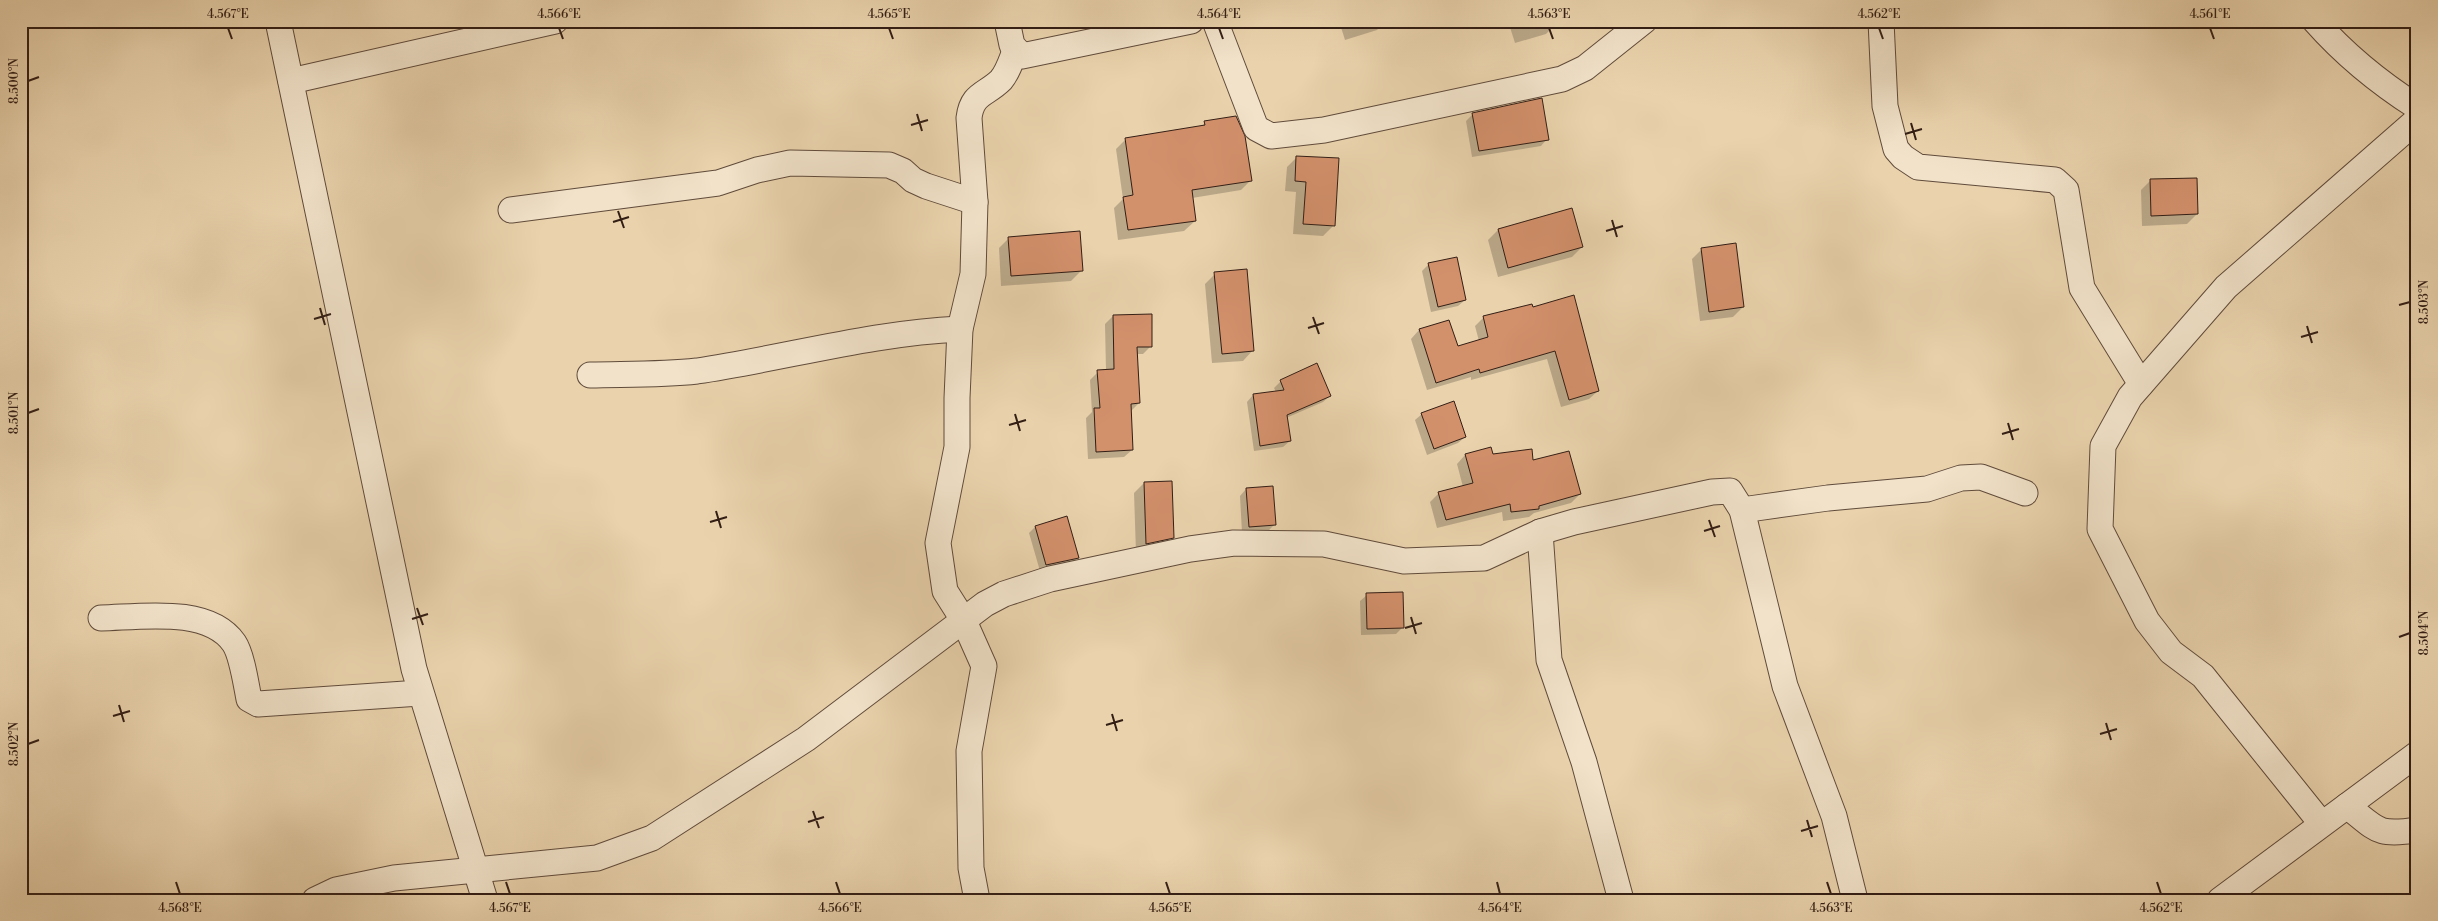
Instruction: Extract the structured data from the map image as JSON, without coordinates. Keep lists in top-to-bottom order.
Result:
{
  "coordinates": [
    "4.567°E",
    "4.566°E",
    "4.565°E",
    "4.564°E",
    "4.563°E",
    "4.562°E",
    "4.561°E",
    "8.500°N",
    "8.503°N",
    "8.501°N",
    "8.504°N",
    "8.502°N",
    "4.568°E"
  ]
}
